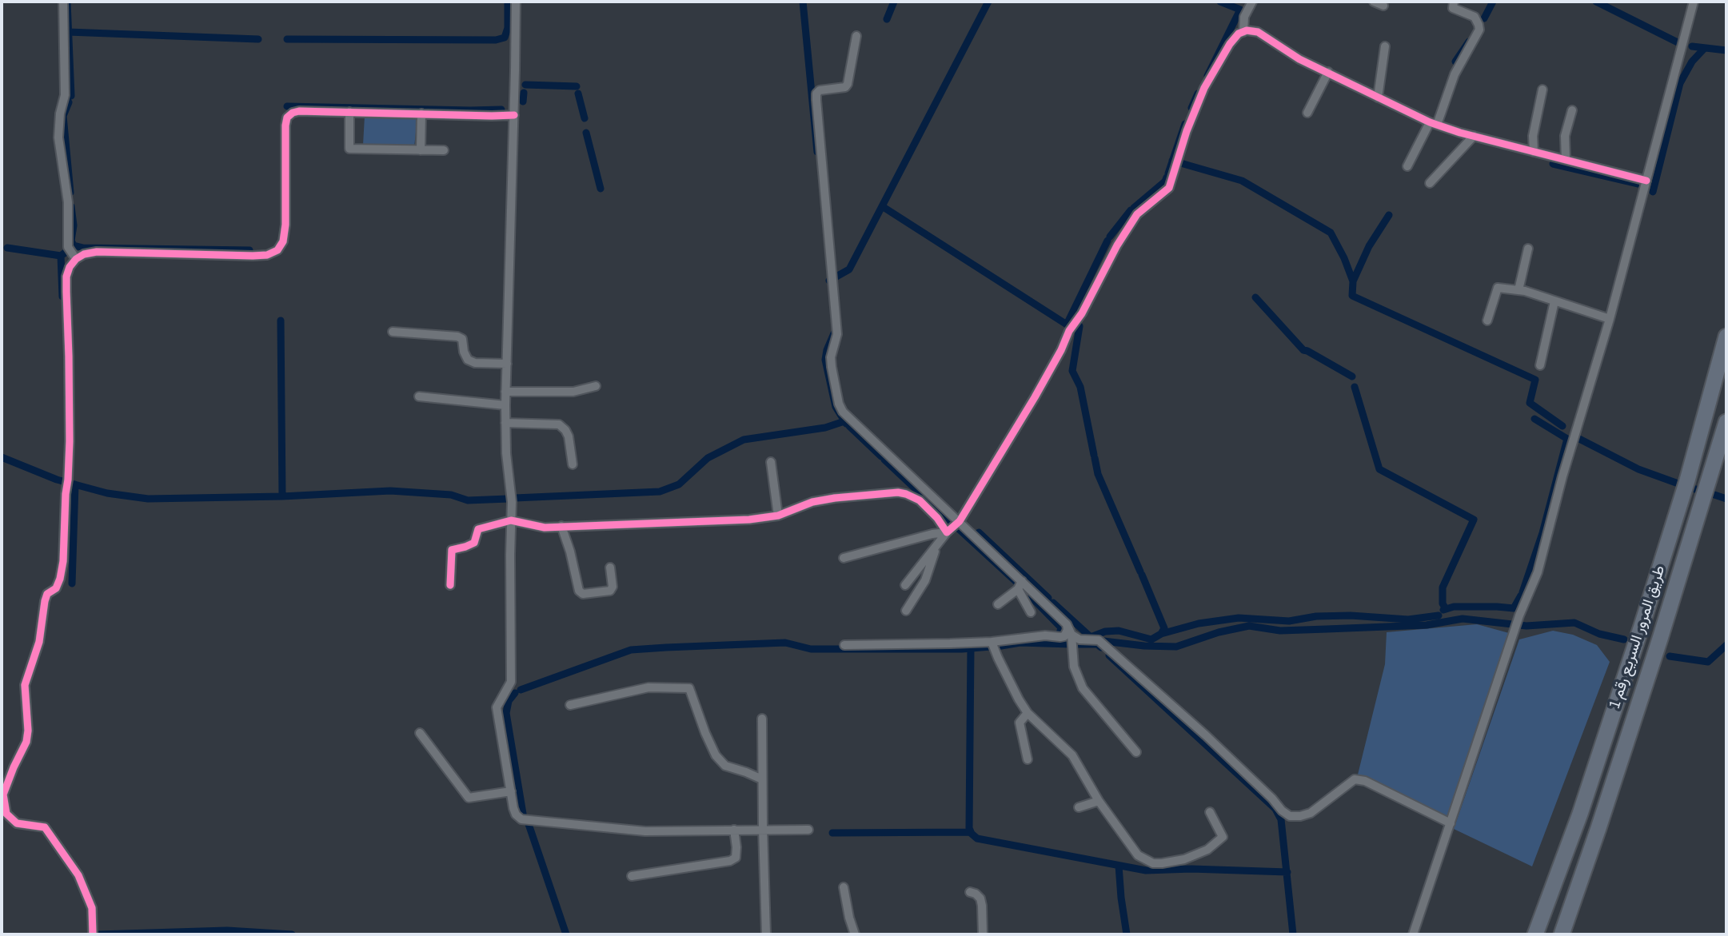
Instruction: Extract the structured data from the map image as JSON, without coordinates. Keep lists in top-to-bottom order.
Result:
{
  "streets": {
    "highway": ["طريق المرور السريع رقم 1"]
  }
}
